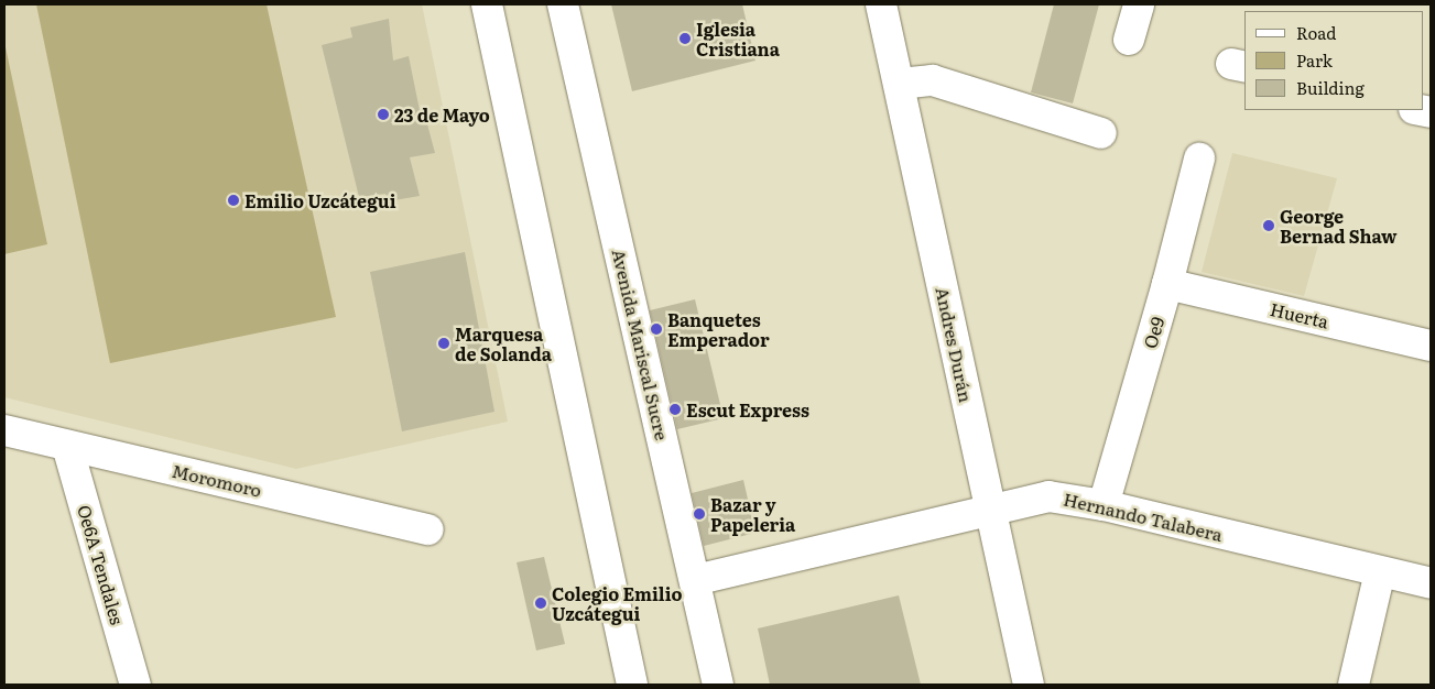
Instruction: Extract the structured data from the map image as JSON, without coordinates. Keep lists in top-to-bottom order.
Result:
{
  "streets": {
    "street": [
      "Huerta",
      "Oe9",
      "Avenida Mariscal Sucre",
      "Andres Durán",
      "Moromoro",
      "Hernando Talabera",
      "Oe6A Tendales"
    ]
  },
  "crossings": [
    ["Huerta", "Oe9"],
    ["Oe9", "Hernando Talabera"],
    ["Avenida Mariscal Sucre", "Hernando Talabera"],
    ["Andres Durán", "Hernando Talabera"],
    ["Moromoro", "Oe6A Tendales"]
  ],
  "places": [
    "Iglesia Cristiana",
    "23 de Mayo",
    "Emilio Uzcátegui",
    "George Bernad Shaw",
    "Banquetes Emperador",
    "Marquesa de Solanda",
    "Escut Express",
    "Bazar y Papeleria",
    "Colegio Emilio Uzcátegui"
  ],
  "legend": ["Road", "Park", "Building"]
}
